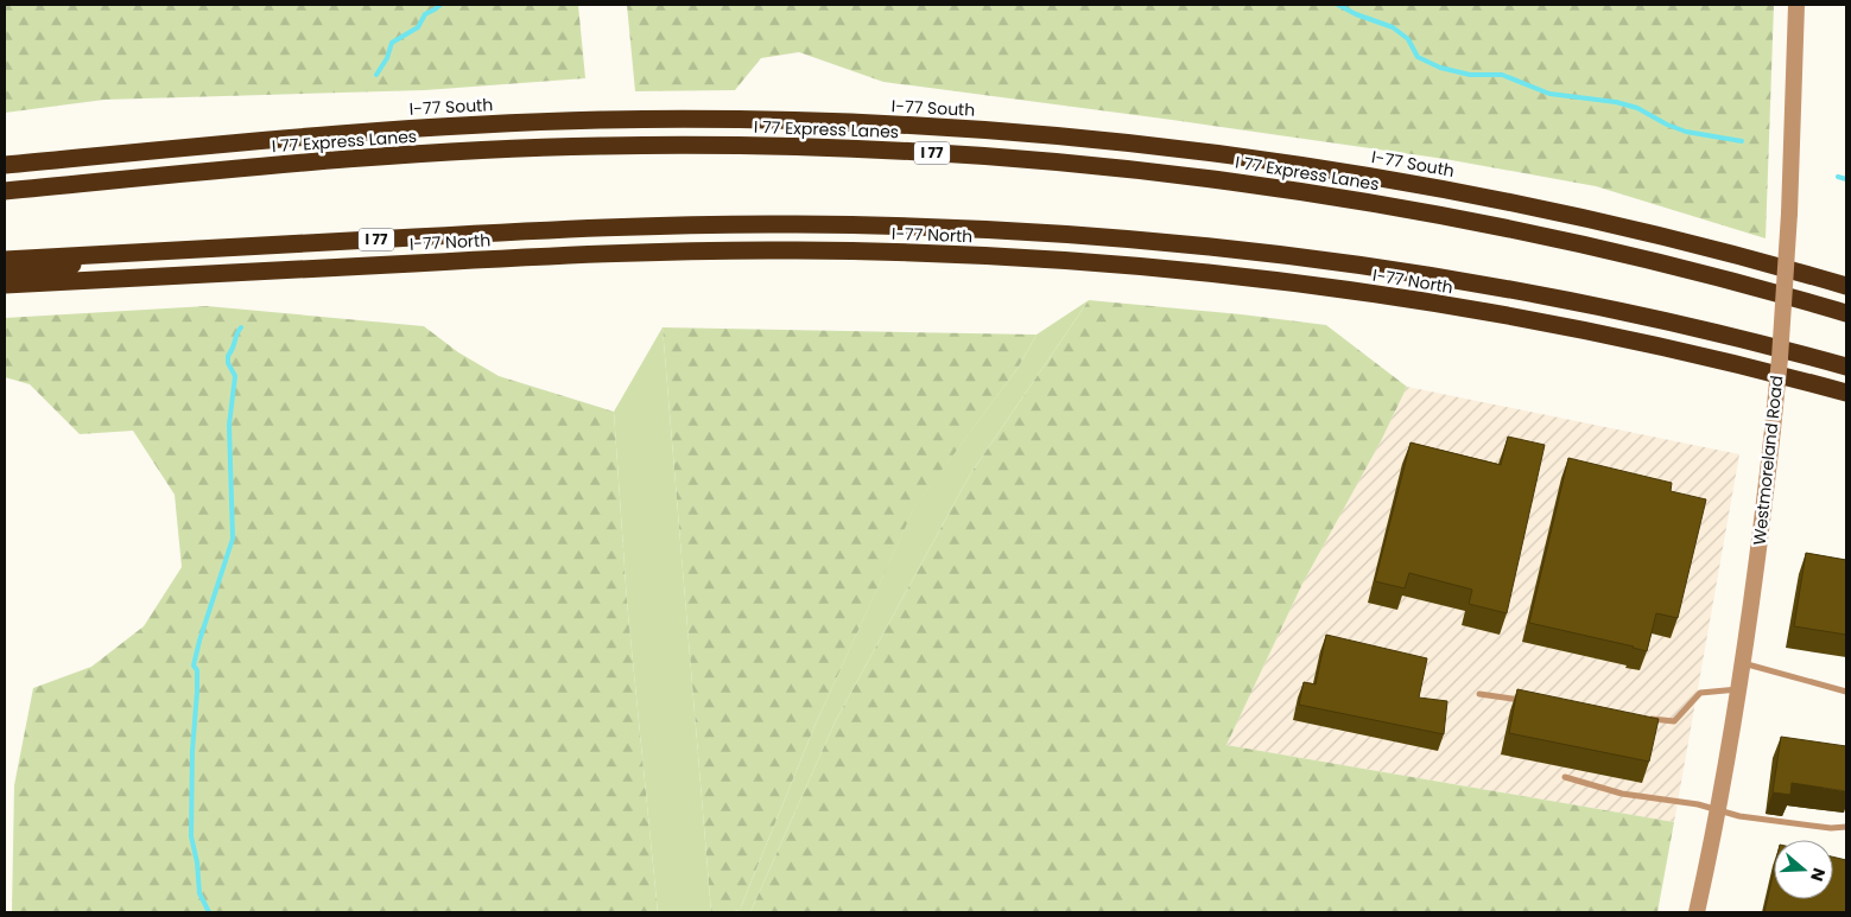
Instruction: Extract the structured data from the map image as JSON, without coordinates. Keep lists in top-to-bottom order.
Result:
{
  "streets": {
    "highway": [
      "I-77 South",
      "I 77 Express Lanes",
      "I 77",
      "I-77 North"
    ],
    "street": ["Westmoreland Road"]
  },
  "north": "right"
}
